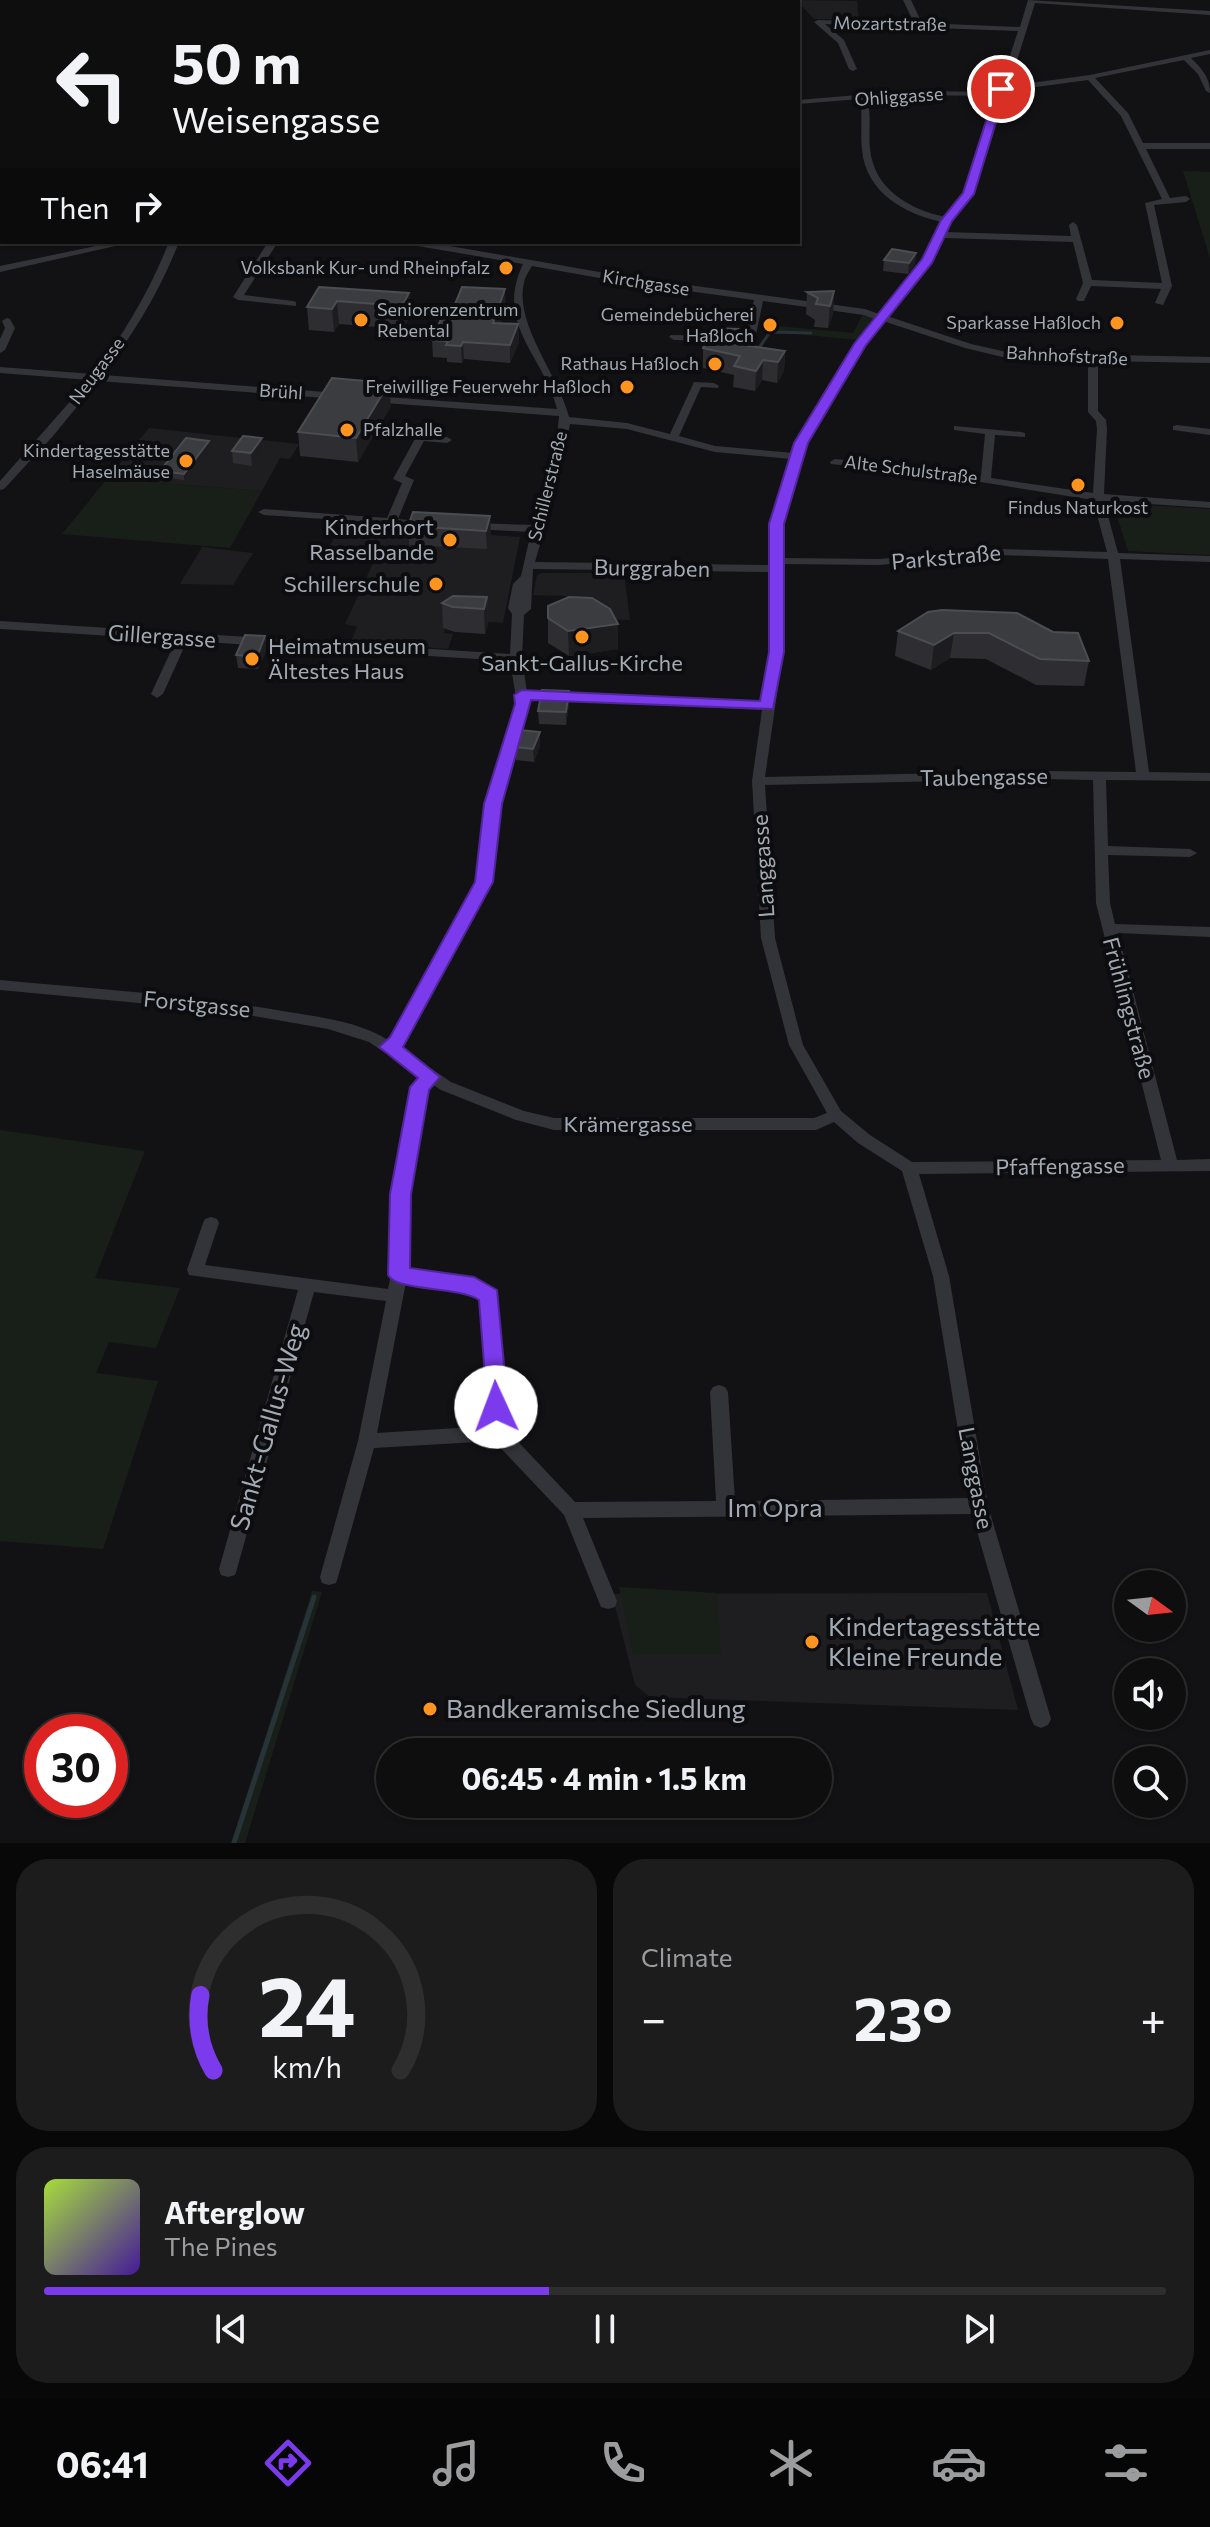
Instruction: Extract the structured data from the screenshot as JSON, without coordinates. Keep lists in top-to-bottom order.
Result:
{
  "streets": {
    "street": [
      "Mozartstraße",
      "Ohliggasse",
      "Kirchgasse",
      "Bahnhofstraße",
      "Neugasse",
      "Brühl",
      "Alte Schulstraße",
      "Schillerstraße",
      "Parkstraße",
      "Burggraben",
      "Gillergasse",
      "Taubengasse",
      "Langgasse",
      "Forstgasse",
      "Frühlingstraße",
      "Krämergasse",
      "Pfaffengasse",
      "Sankt-Gallus-Weg",
      "Im Opra"
    ]
  },
  "crossings": [
    ["Mozartstraße", "Langgasse"],
    ["Ohliggasse", "Langgasse"],
    ["Kirchgasse", "Bahnhofstraße"],
    ["Kirchgasse", "Schillerstraße"],
    ["Kirchgasse", "Langgasse"],
    ["Bahnhofstraße", "Langgasse"],
    ["Neugasse", "Brühl"],
    ["Schillerstraße", "Burggraben"],
    ["Schillerstraße", "Gillergasse"],
    ["Parkstraße", "Burggraben"],
    ["Parkstraße", "Langgasse"],
    ["Burggraben", "Langgasse"],
    ["Taubengasse", "Langgasse"],
    ["Taubengasse", "Frühlingstraße"],
    ["Langgasse", "Krämergasse"],
    ["Langgasse", "Pfaffengasse"],
    ["Langgasse", "Im Opra"],
    ["Forstgasse", "Krämergasse"],
    ["Frühlingstraße", "Pfaffengasse"]
  ],
  "places": [
    "Volksbank Kur- und Rheinpfalz",
    "Seniorenzentrum Rebental",
    "Sparkasse Haßloch",
    "Gemeindebücherei Haßloch",
    "Rathaus Haßloch",
    "Freiwillige Feuerwehr Haßloch",
    "Pfalzhalle",
    "Kindertagesstätte Haselmäuse",
    "Findus Naturkost",
    "Kinderhort Rasselbande",
    "Schillerschule",
    "Sankt-Gallus-Kirche",
    "Heimatmuseum Ältestes Haus",
    "Kindertagesstätte Kleine Freunde",
    "Bandkeramische Siedlung"
  ],
  "north": "right",
  "page": {
    "turn": ["50 m", "Weisengasse"],
    "then": "Then",
    "limit": "30",
    "trip": "06:45 · 4 min · 1.5 km",
    "tile": "Climate",
    "heat": ["−", "23°", "+"],
    "song": ["Afterglow", "The Pines"],
    "tabs": "06:41",
    "gauge": ["24", "km/h"]
  }
}
